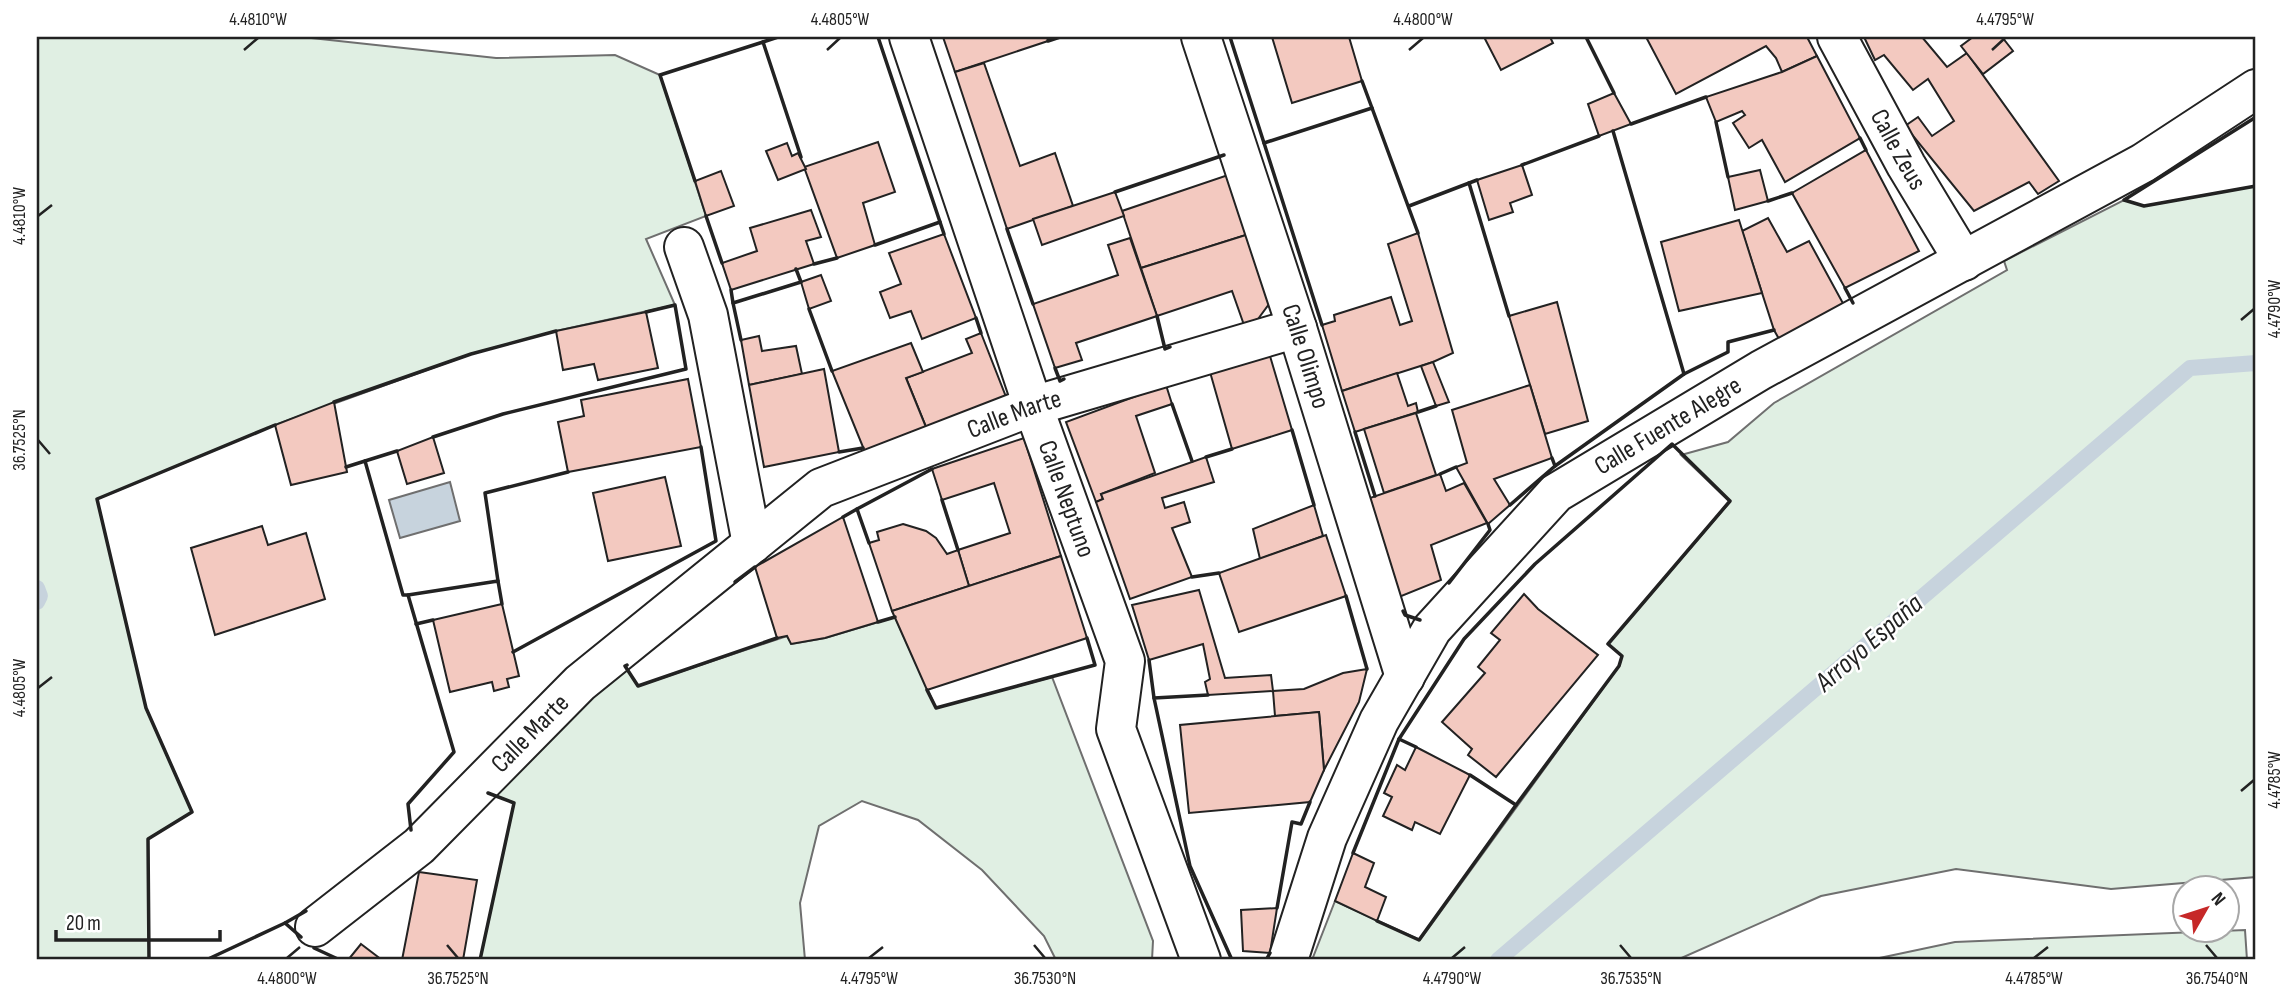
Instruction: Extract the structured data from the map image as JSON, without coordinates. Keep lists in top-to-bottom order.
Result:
{
  "streets": {
    "street": [
      "Calle Zeus",
      "Calle Olimpo",
      "Calle Marte",
      "Calle Fuente Alegre",
      "Calle Neptuno"
    ]
  },
  "crossings": [
    ["Calle Zeus", "Calle Fuente Alegre"],
    ["Calle Olimpo", "Calle Marte"],
    ["Calle Olimpo", "Calle Fuente Alegre"],
    ["Calle Marte", "Calle Neptuno"]
  ],
  "water": ["Arroyo España"],
  "scale_bar": "20 m",
  "north": "top right",
  "coordinates": [
    "4.4810°W",
    "4.4805°W",
    "4.4800°W",
    "4.4795°W",
    "4.4790°W",
    "36.7525°N",
    "4.4785°W",
    "36.7530°N",
    "36.7535°N",
    "36.7540°N"
  ]
}
